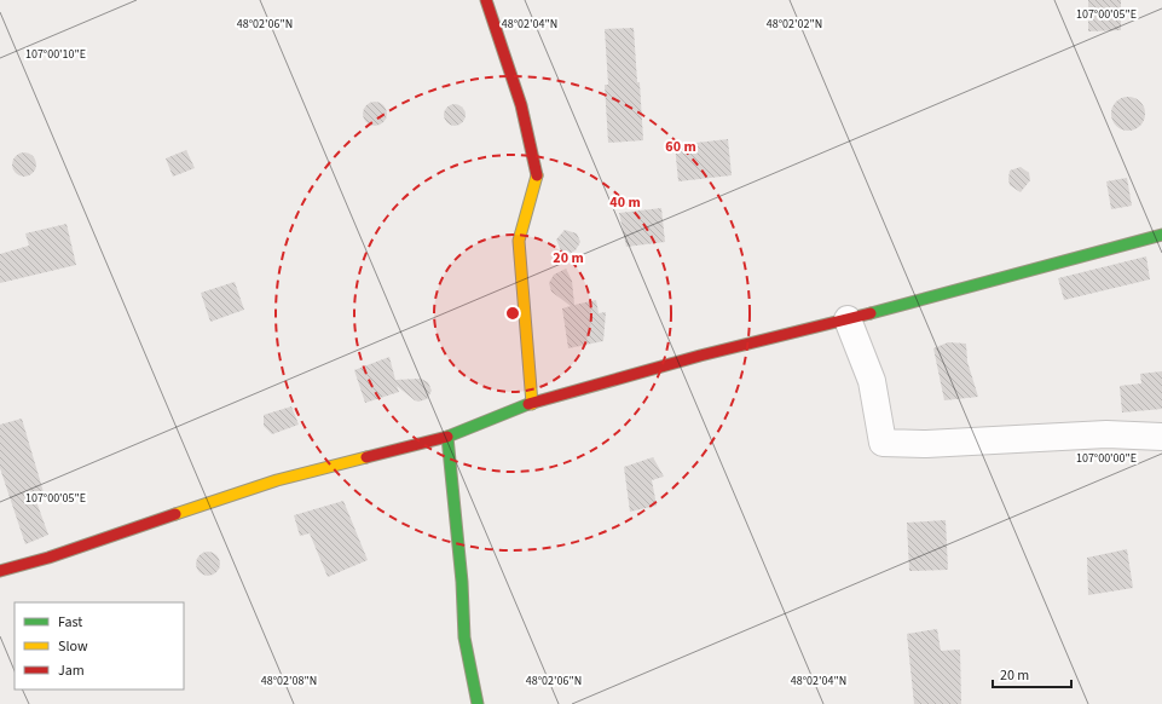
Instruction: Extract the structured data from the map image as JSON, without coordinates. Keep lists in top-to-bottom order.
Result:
{
  "legend": ["Fast", "Slow", "Jam"],
  "scale_bar": "20 m",
  "coordinates": [
    "107°00'05\"E",
    "48°02'06\"N",
    "48°02'04\"N",
    "48°02'02\"N",
    "107°00'10\"E",
    "107°00'00\"E",
    "48°02'08\"N"
  ],
  "rings": ["60 m", "40 m", "20 m"]
}
